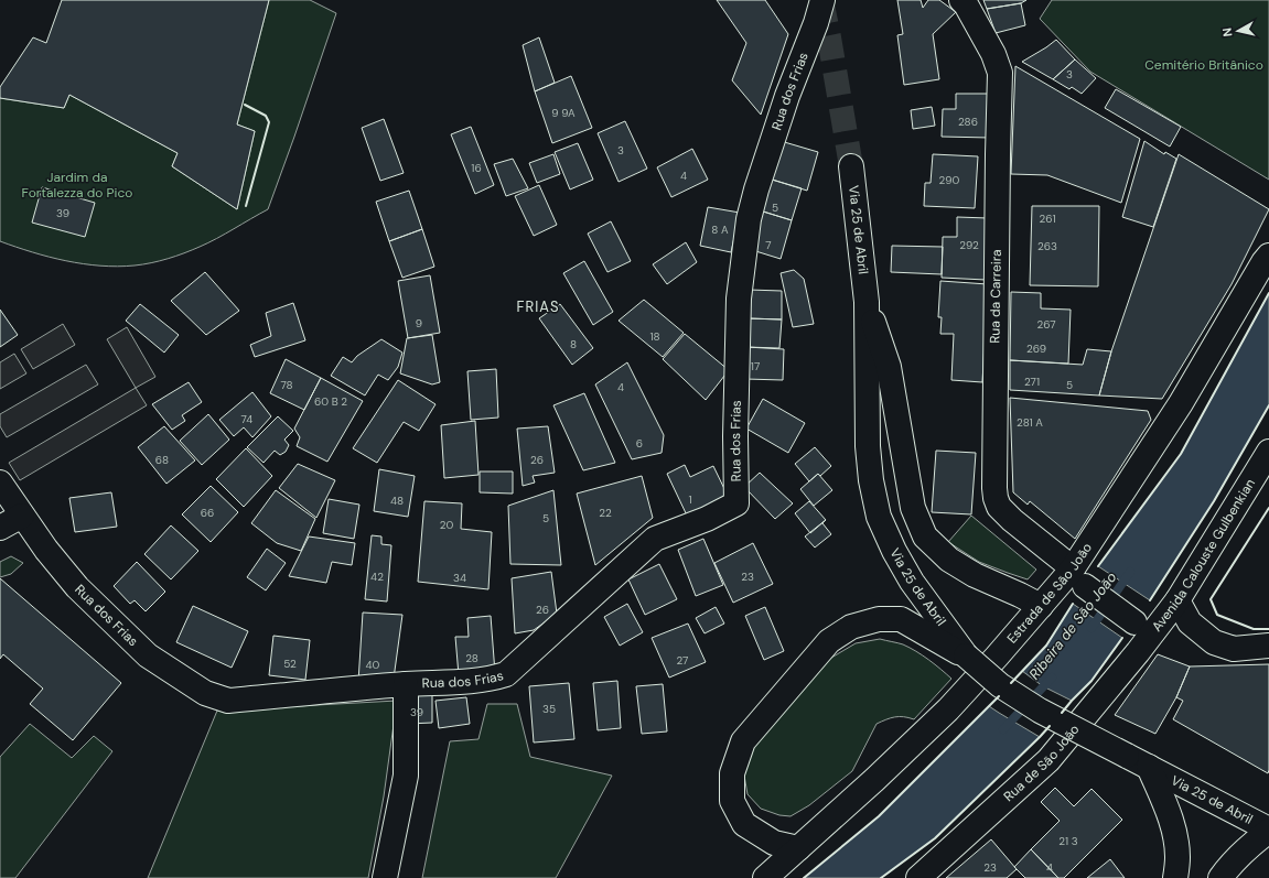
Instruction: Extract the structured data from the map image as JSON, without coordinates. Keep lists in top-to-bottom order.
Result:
{
  "streets": {
    "main road": [
      "Rua dos Frias",
      "Via 25 de Abril",
      "Rua da Carreira",
      "Avenida Calouste Gulbenkian",
      "Estrada de São João",
      "Rua de São João"
    ]
  },
  "crossings": [
    ["Rua da Carreira", "Avenida Calouste Gulbenkian"],
    ["Rua da Carreira", "Estrada de São João"],
    ["Rua da Carreira", "Rua de São João"],
    ["Avenida Calouste Gulbenkian", "Rua de São João"]
  ],
  "districts": ["FRIAS"],
  "water": ["Ribeira de São João"],
  "parks": ["Cemitério Britânico", "Jardim da Fortalezza do Pico"],
  "house_numbers": [
    "3",
    "9 9A",
    "286",
    "3",
    "16",
    "4",
    "290",
    "5",
    "39",
    "261",
    "8 A",
    "7",
    "292",
    "263",
    "9",
    "267",
    "18",
    "8",
    "269",
    "17",
    "271",
    "78",
    "5",
    "4",
    "60 B 2",
    "74",
    "281 A",
    "6",
    "68",
    "26",
    "1",
    "48",
    "66",
    "22",
    "5",
    "20",
    "42",
    "23",
    "34",
    "26",
    "28",
    "27",
    "52",
    "40",
    "35",
    "39",
    "21 3",
    "23",
    "4"
  ],
  "north": "left"
}
